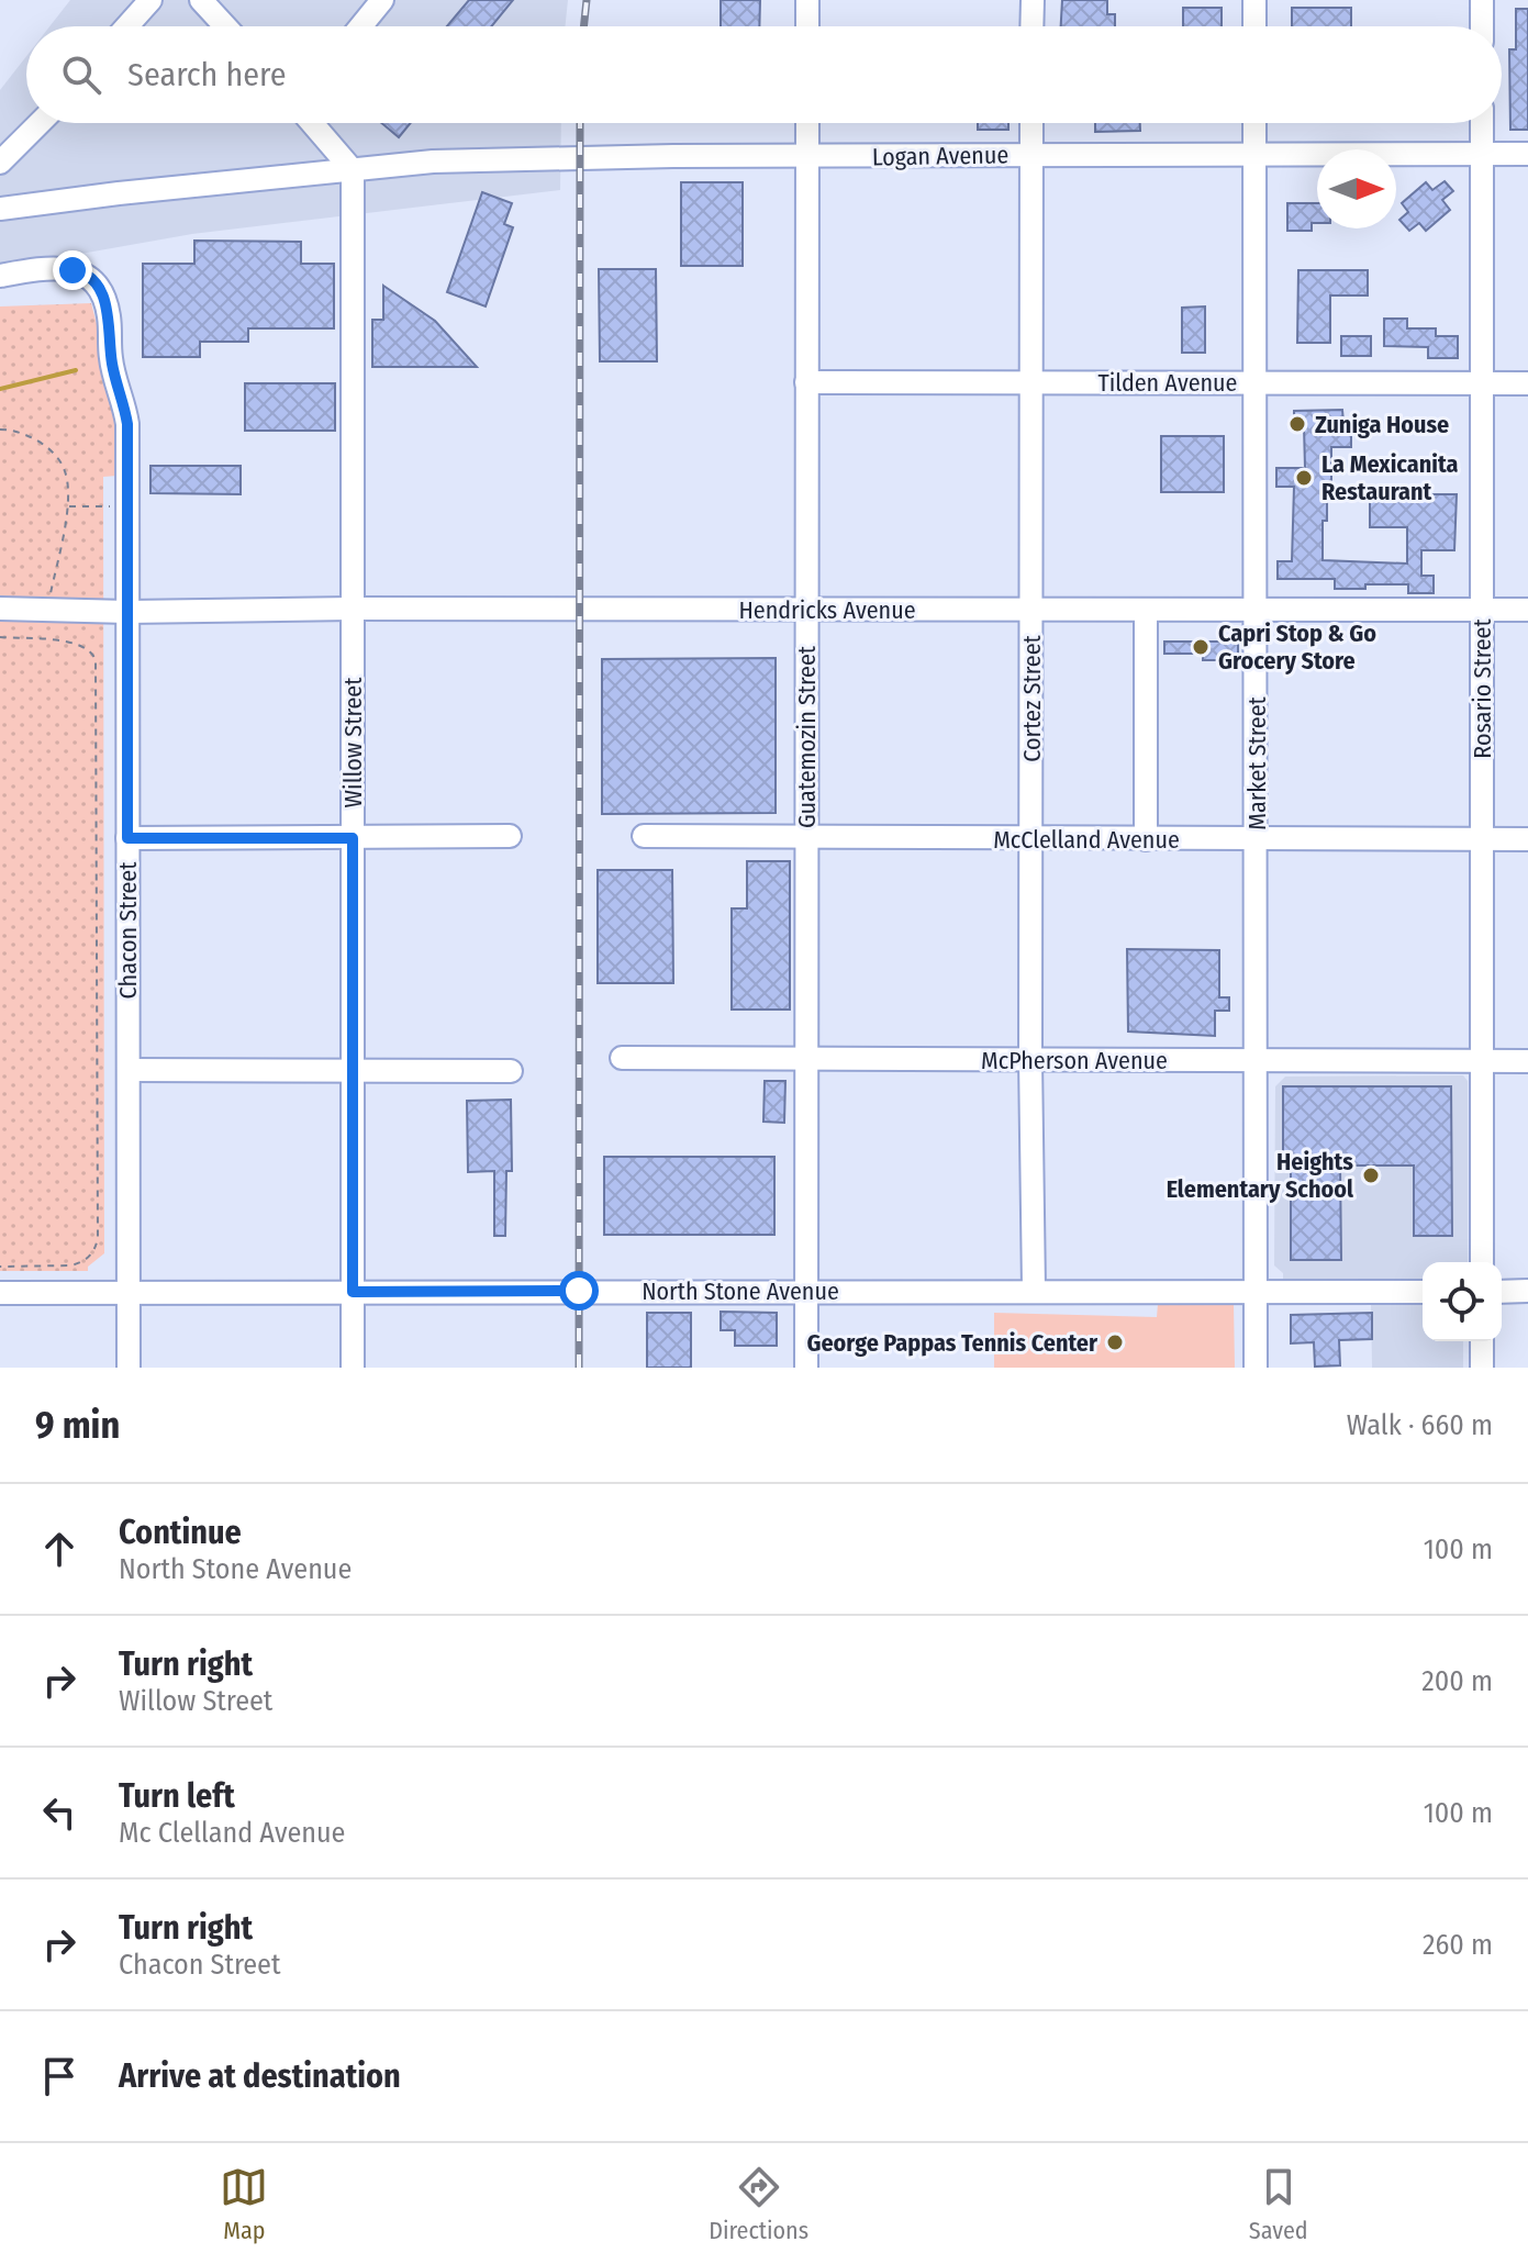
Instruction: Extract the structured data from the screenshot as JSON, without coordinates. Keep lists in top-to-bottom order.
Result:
{
  "streets": {
    "street": [
      "Logan Avenue",
      "Tilden Avenue",
      "Hendricks Avenue",
      "Rosario Street",
      "Cortez Street",
      "Guatemozin Street",
      "Willow Street",
      "Market Street",
      "McClelland Avenue",
      "Chacon Street",
      "McPherson Avenue",
      "North Stone Avenue"
    ]
  },
  "crossings": [
    ["Logan Avenue", "Rosario Street"],
    ["Logan Avenue", "Cortez Street"],
    ["Logan Avenue", "Guatemozin Street"],
    ["Logan Avenue", "Willow Street"],
    ["Logan Avenue", "Market Street"],
    ["Tilden Avenue", "Rosario Street"],
    ["Tilden Avenue", "Cortez Street"],
    ["Tilden Avenue", "Guatemozin Street"],
    ["Tilden Avenue", "Market Street"],
    ["Hendricks Avenue", "Rosario Street"],
    ["Hendricks Avenue", "Cortez Street"],
    ["Hendricks Avenue", "Guatemozin Street"],
    ["Hendricks Avenue", "Willow Street"],
    ["Hendricks Avenue", "Market Street"],
    ["Hendricks Avenue", "Chacon Street"],
    ["Rosario Street", "McClelland Avenue"],
    ["Rosario Street", "McPherson Avenue"],
    ["Cortez Street", "McClelland Avenue"],
    ["Cortez Street", "McPherson Avenue"],
    ["Cortez Street", "North Stone Avenue"],
    ["Guatemozin Street", "McClelland Avenue"],
    ["Guatemozin Street", "McPherson Avenue"],
    ["Guatemozin Street", "North Stone Avenue"],
    ["Willow Street", "North Stone Avenue"],
    ["Market Street", "McClelland Avenue"],
    ["Market Street", "McPherson Avenue"],
    ["Market Street", "North Stone Avenue"],
    ["Chacon Street", "North Stone Avenue"]
  ],
  "places": [
    "Zuniga House",
    "La Mexicanita Restaurant",
    "Capri Stop & Go Grocery Store",
    "Heights Elementary School",
    "George Pappas Tennis Center"
  ],
  "north": "right",
  "page": {
    "search": "Search here",
    "heading": ["9 min", "Walk · 660 m"],
    "list": [
      ["Continue", "North Stone Avenue", "100 m"],
      ["Turn right", "Willow Street", "200 m"],
      ["Turn left", "Mc Clelland Avenue", "100 m"],
      ["Turn right", "Chacon Street", "260 m"],
      "Arrive at destination"
    ],
    "nav": ["Map", "Directions", "Saved"]
  }
}
